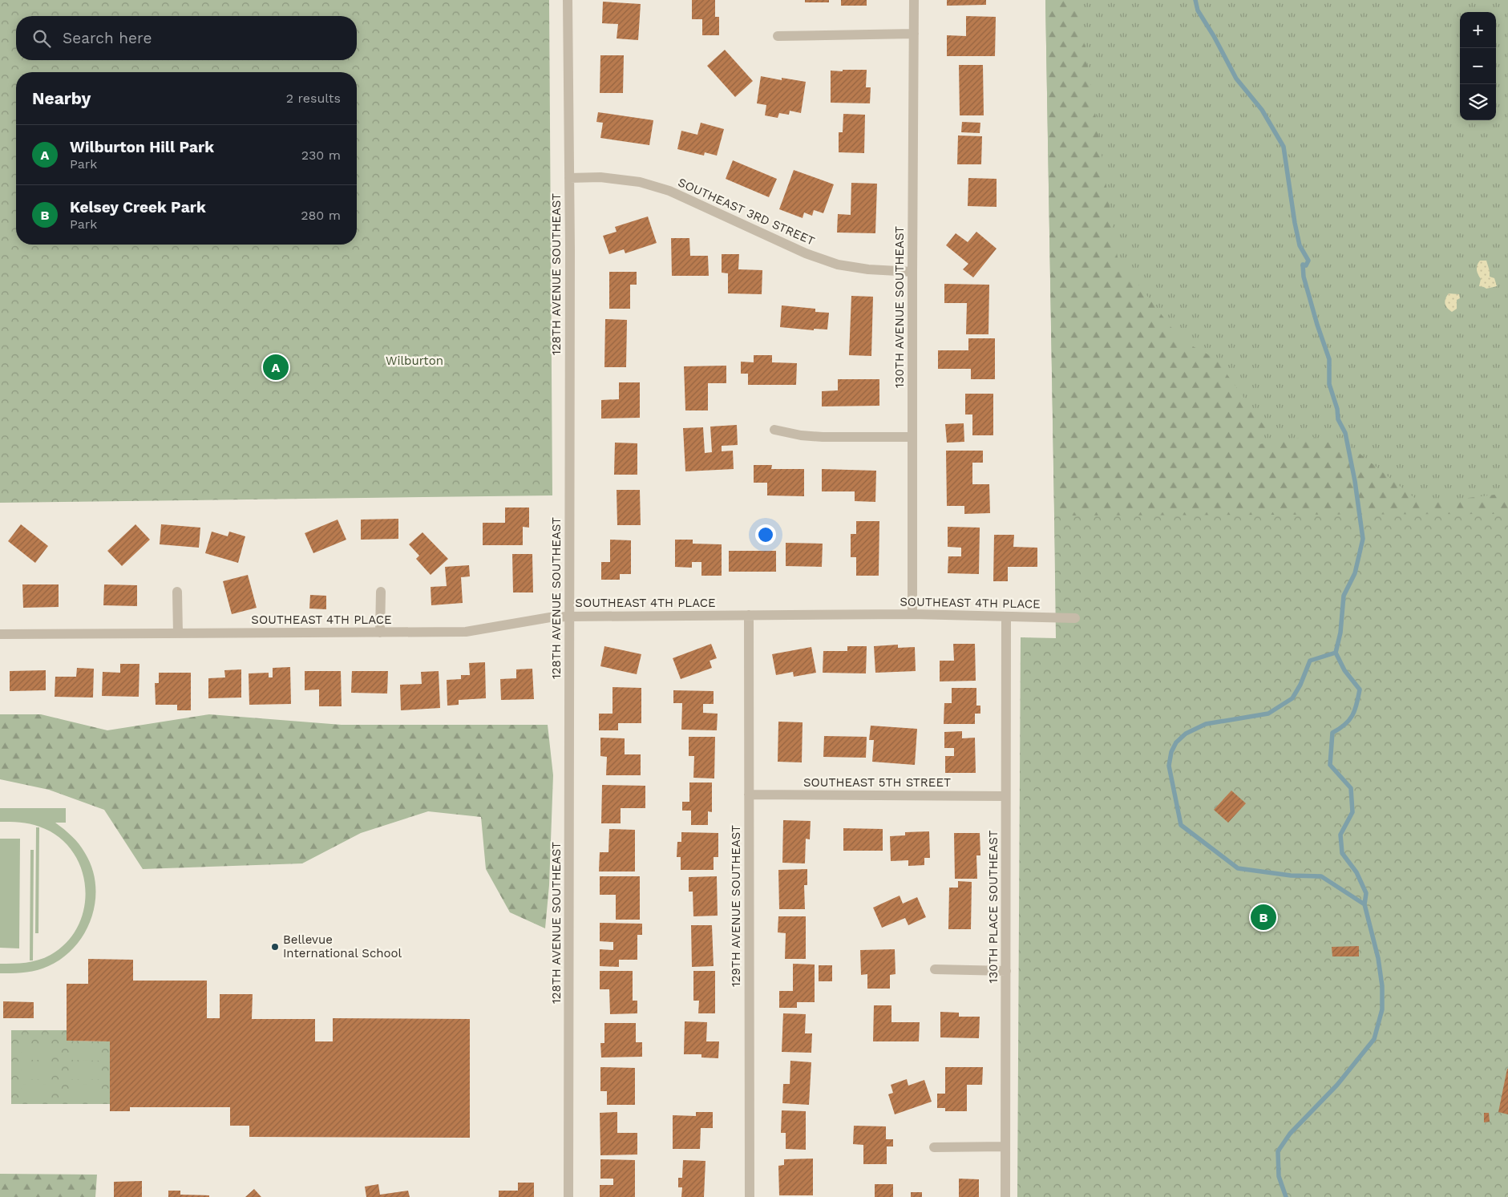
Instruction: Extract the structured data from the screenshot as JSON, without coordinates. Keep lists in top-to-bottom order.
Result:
{
  "streets": {
    "street": [
      "SOUTHEAST 3RD STREET",
      "128TH AVENUE SOUTHEAST",
      "130TH AVENUE SOUTHEAST",
      "SOUTHEAST 4TH PLACE",
      "SOUTHEAST 5TH STREET",
      "129TH AVENUE SOUTHEAST",
      "130TH PLACE SOUTHEAST"
    ]
  },
  "crossings": [
    ["SOUTHEAST 3RD STREET", "128TH AVENUE SOUTHEAST"],
    ["SOUTHEAST 3RD STREET", "130TH AVENUE SOUTHEAST"],
    ["128TH AVENUE SOUTHEAST", "SOUTHEAST 4TH PLACE"],
    ["130TH AVENUE SOUTHEAST", "SOUTHEAST 4TH PLACE"],
    ["SOUTHEAST 4TH PLACE", "129TH AVENUE SOUTHEAST"],
    ["SOUTHEAST 4TH PLACE", "130TH PLACE SOUTHEAST"],
    ["SOUTHEAST 5TH STREET", "129TH AVENUE SOUTHEAST"],
    ["SOUTHEAST 5TH STREET", "130TH PLACE SOUTHEAST"]
  ],
  "parks": ["Wilburton"],
  "places": ["Bellevue International School"],
  "page": {
    "map_buttons": ["+", "−"],
    "search": "Search here",
    "heading": ["Nearby", "2 results"],
    "list": [
      {
        "mark": "A",
        "name": "Wilburton Hill Park",
        "note": "Park",
        "value": "230 m"
      },
      {
        "mark": "B",
        "name": "Kelsey Creek Park",
        "note": "Park",
        "value": "280 m"
      }
    ],
    "pins": ["A", "B"]
  }
}
